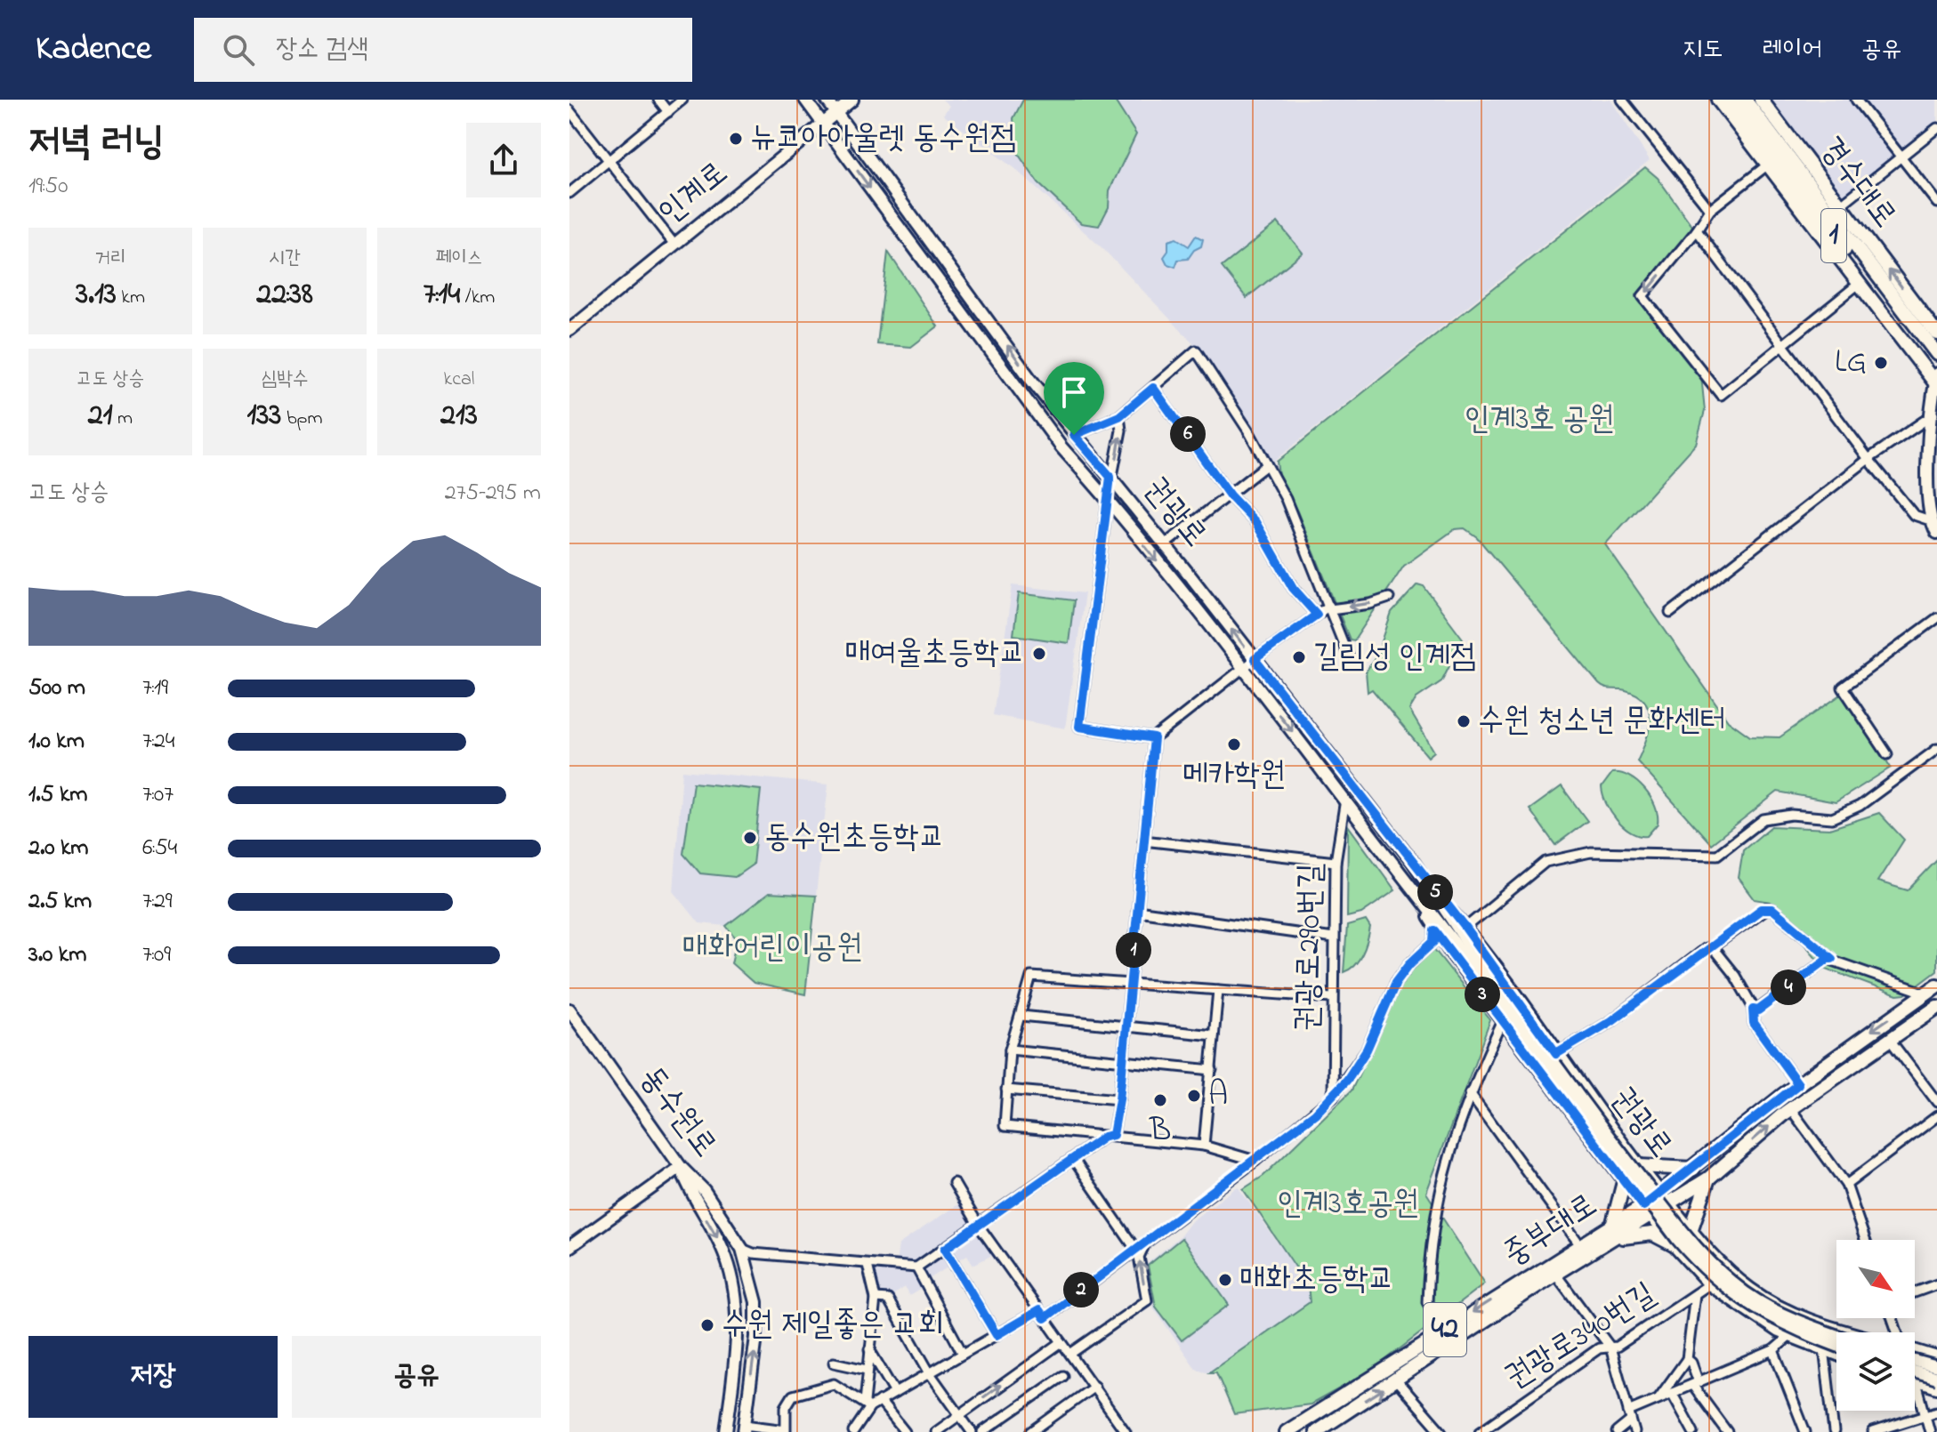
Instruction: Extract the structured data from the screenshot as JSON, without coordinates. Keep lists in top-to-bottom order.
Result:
{
  "streets": {
    "main road": [
      "경수대로",
      "1",
      "중부대로",
      "42"
    ],
    "street": [
      "인계로",
      "권광로",
      "권광로290번길",
      "동수원로",
      "권광로340번길"
    ]
  },
  "crossings": [
    ["경수대로", "1"],
    ["인계로", "권광로"],
    ["권광로", "권광로290번길"],
    ["권광로", "중부대로"],
    ["권광로", "권광로340번길"]
  ],
  "parks": ["인계3호 공원", "매화어린이공원", "인계3호공원"],
  "places": [
    "뉴코아아울렛 동수원점",
    "LG",
    "매여울초등학교",
    "길림성 인계점",
    "수원 청소년 문화센터",
    "메카학원",
    "동수원초등학교",
    "A",
    "B",
    "매화초등학교",
    "수원 제일좋은 교회"
  ],
  "north": "bottom right",
  "page": {
    "header": "Kadence",
    "search": "장소 검색",
    "nav": ["지도", "레이어", "공유"],
    "heading": ["저녁 러닝", "19:50"],
    "stats": [
      ["거리", "3.13 km"],
      ["시간", "22:38"],
      ["페이스", "7:14 /km"],
      ["고도 상승", "21 m"],
      ["심박수", "133 bpm"],
      ["kcal", "213"]
    ],
    "pins": [
      "6",
      "5",
      "1",
      "4",
      "3",
      "2"
    ],
    "chart": ["고도 상승", "275–295 m"],
    "list": [
      {
        "name": "500 m",
        "note": "7:19"
      },
      {
        "name": "1.0 km",
        "note": "7:24"
      },
      {
        "name": "1.5 km",
        "note": "7:07"
      },
      {
        "name": "2.0 km",
        "note": "6:54"
      },
      {
        "name": "2.5 km",
        "note": "7:29"
      },
      {
        "name": "3.0 km",
        "note": "7:09"
      }
    ],
    "buttons": ["저장", "공유"]
  }
}
